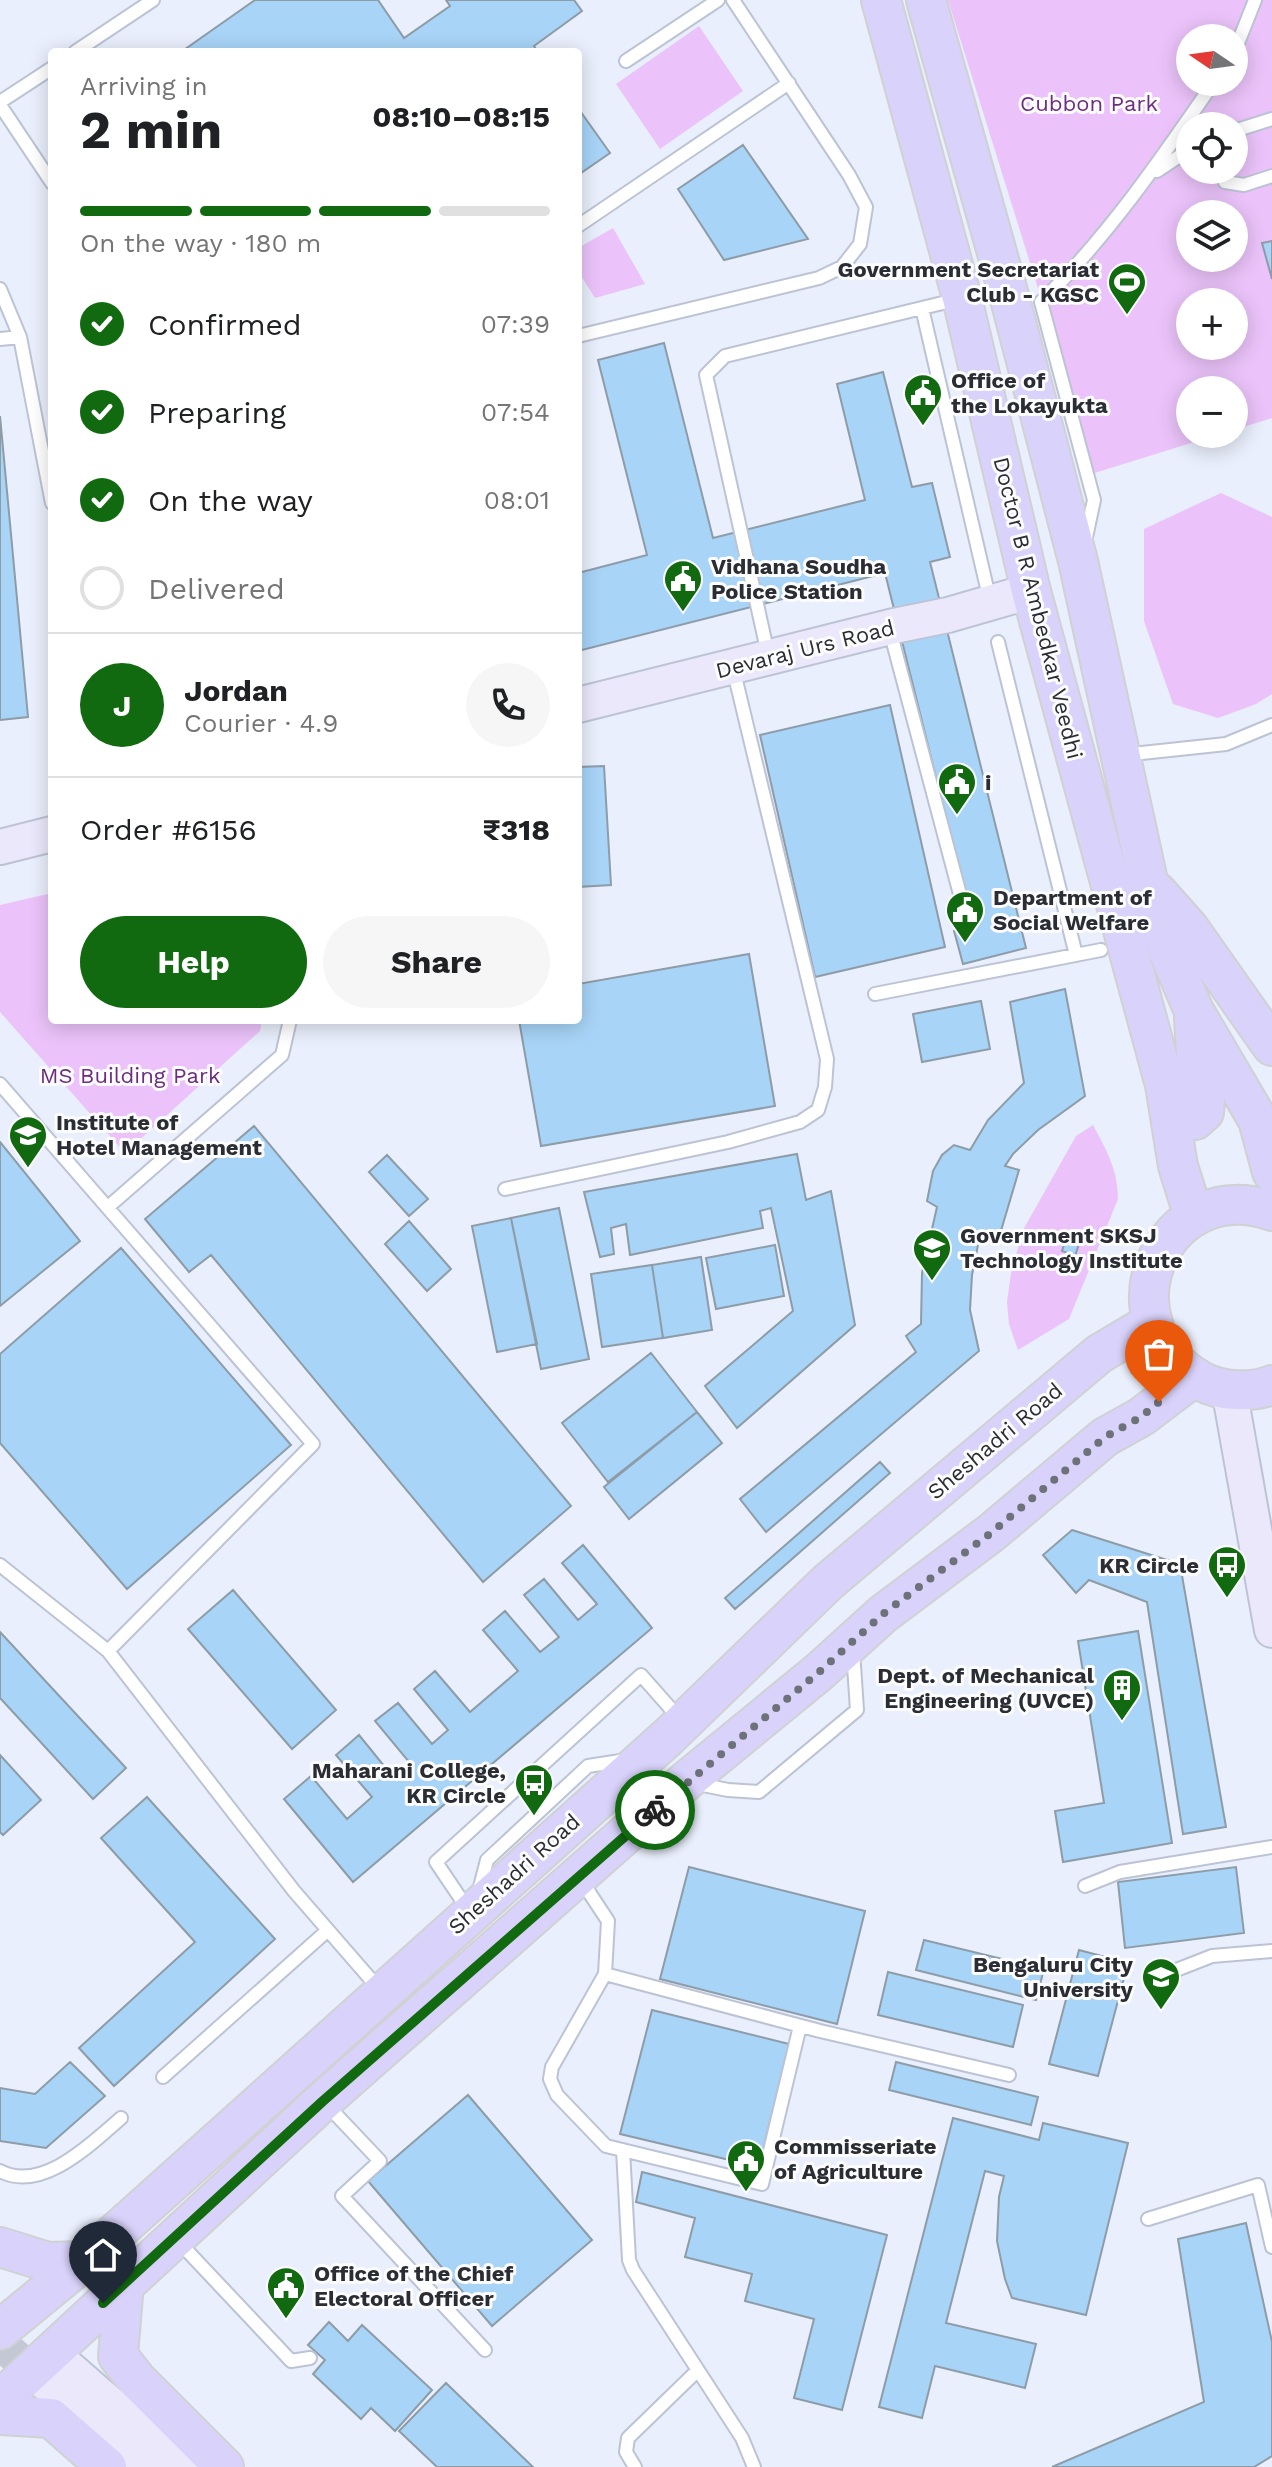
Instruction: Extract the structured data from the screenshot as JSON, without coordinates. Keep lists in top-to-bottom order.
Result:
{
  "streets": {
    "main road": ["Doctor B R Ambedkar Veedhi", "Sheshadri Road"],
    "street": ["Devaraj Urs Road"]
  },
  "crossings": [
    ["Doctor B R Ambedkar Veedhi", "Devaraj Urs Road"]
  ],
  "parks": ["Cubbon Park", "MS Building Park"],
  "places": {
    "sports": ["Government Secretariat Club - KGSC"],
    "public building": [
      "Office of the Lokayukta",
      "Vidhana Soudha Police Station",
      "i",
      "Department of Social Welfare",
      "Commisseriate of Agriculture",
      "Office of the Chief Electoral Officer"
    ],
    "school or university": ["Institute of Hotel Management", "Government SKSJ Technology Institute", "Bengaluru City University"],
    "bus stop": ["KR Circle", "Maharani College, KR Circle"],
    "building": ["Dept. of Mechanical Engineering (UVCE)"]
  },
  "north": "left",
  "page": {
    "map_buttons": ["+", "−"],
    "heading": ["2 min", "Arriving in", "08:10–08:15"],
    "panel": [
      "Jordan",
      "Courier · 4.9",
      "Order #6156",
      "₹318"
    ],
    "bar": "On the way · 180 m",
    "list": [
      ["Confirmed", "07:39"],
      ["Preparing", "07:54"],
      ["On the way", "08:01"],
      "Delivered"
    ],
    "round": "J",
    "buttons": ["Help", "Share"]
  }
}
